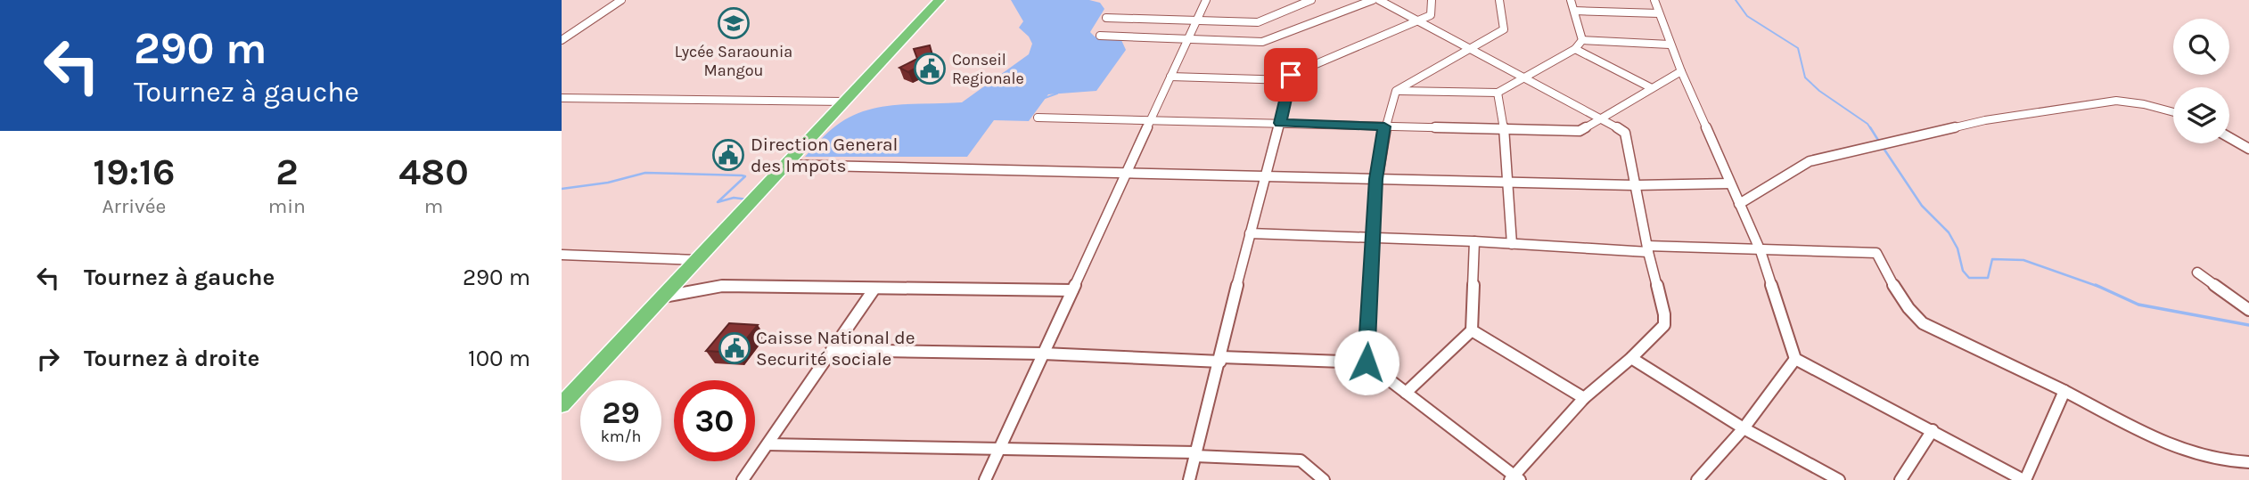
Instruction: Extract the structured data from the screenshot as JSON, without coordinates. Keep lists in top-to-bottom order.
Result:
{
  "places": {
    "school or university": ["Lycée Saraounia Mangou"],
    "public building": ["Conseil Regionale", "Direction General des Impots", "Caisse National de Securité sociale"]
  },
  "page": {
    "turn": ["290 m", "Tournez à gauche"],
    "eta": [
      "19:16",
      "Arrivée",
      "2",
      "min",
      "480",
      "m"
    ],
    "list": [
      {
        "name": "Tournez à gauche",
        "value": "290 m"
      },
      {
        "name": "Tournez à droite",
        "value": "100 m"
      }
    ],
    "speed": "29 km/h",
    "limit": "30"
  }
}
